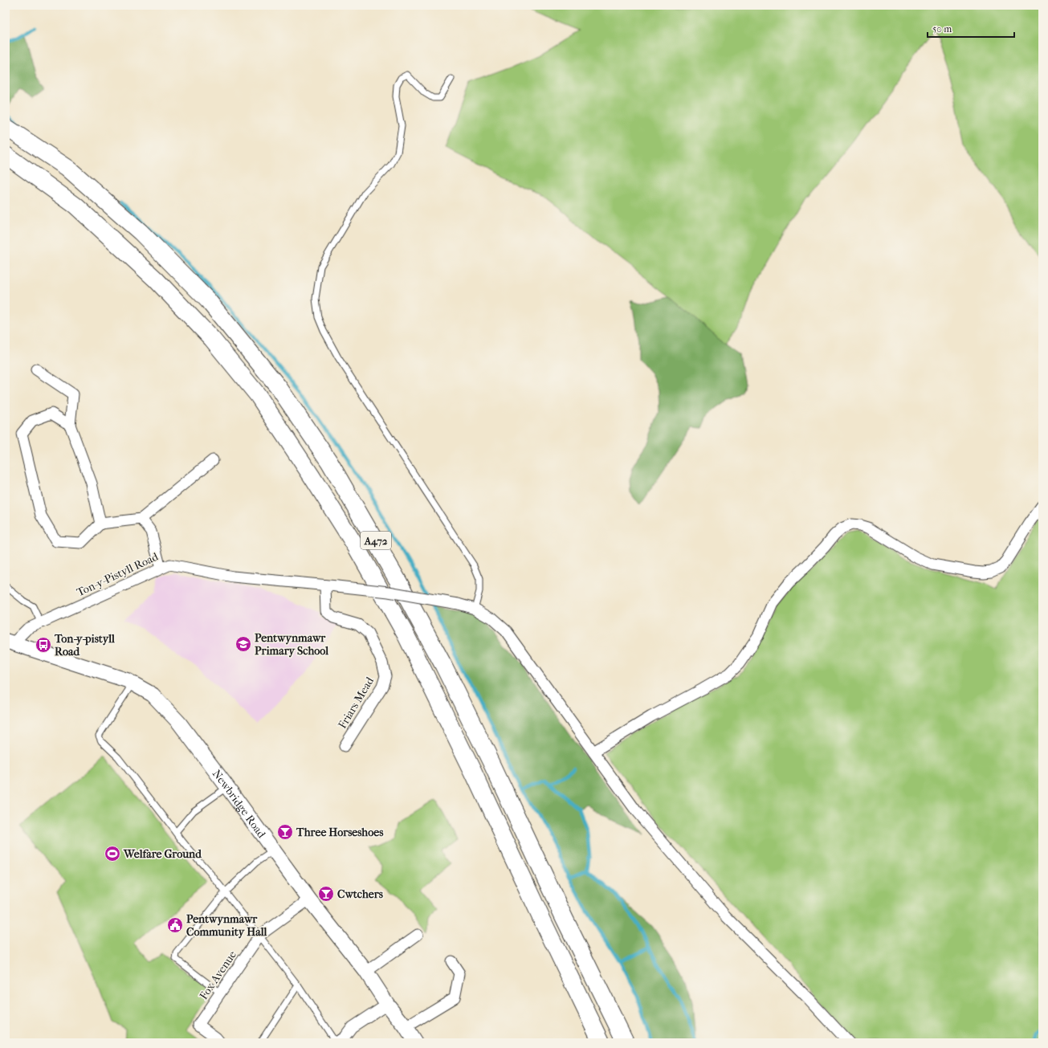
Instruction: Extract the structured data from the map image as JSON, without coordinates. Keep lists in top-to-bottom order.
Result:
{
  "streets": {
    "main road": ["A472"],
    "street": [
      "Ton-y-Pistyll Road",
      "Friars Mead",
      "Newbridge Road",
      "Fox Avenue"
    ]
  },
  "crossings": [
    ["Ton-y-Pistyll Road", "Friars Mead"],
    ["Ton-y-Pistyll Road", "Newbridge Road"],
    ["Newbridge Road", "Fox Avenue"]
  ],
  "places": {
    "school or university": ["Pentwynmawr Primary School"],
    "bus stop": ["Ton-y-pistyll Road"],
    "bar": ["Three Horseshoes", "Cwtchers"],
    "sports": ["Welfare Ground"],
    "public building": ["Pentwynmawr Community Hall"]
  },
  "scale_bar": "50 m"
}
